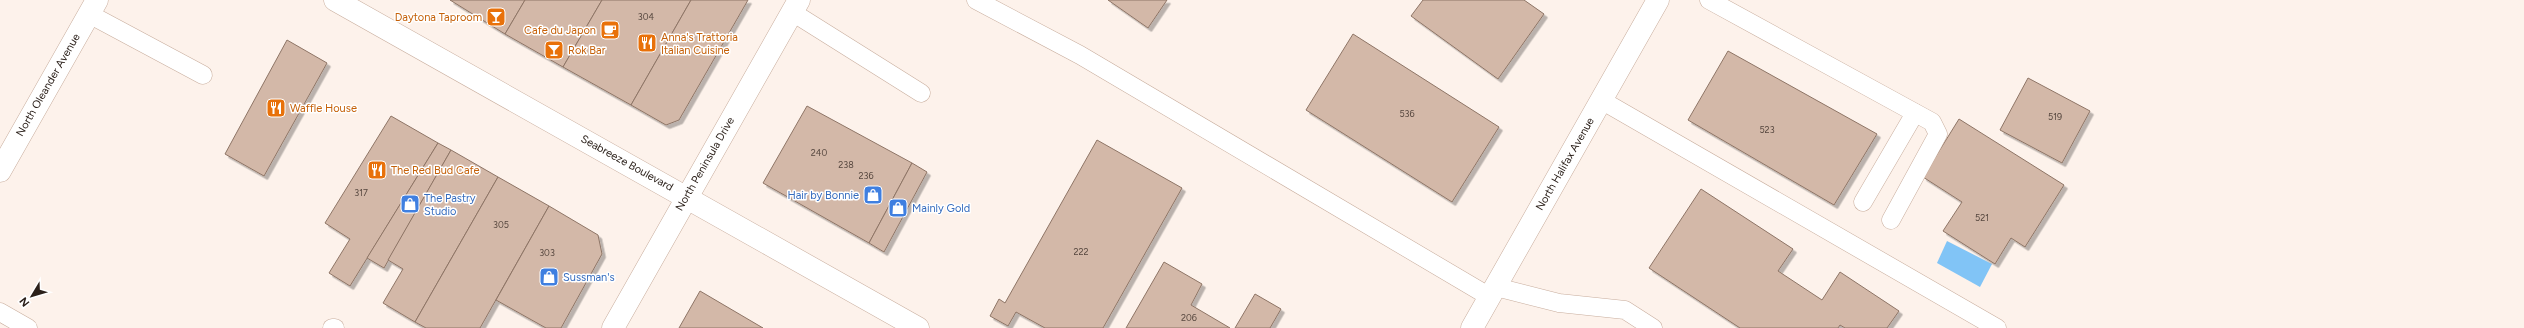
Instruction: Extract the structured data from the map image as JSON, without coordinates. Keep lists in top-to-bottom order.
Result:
{
  "streets": {
    "street": [
      "North Oleander Avenue",
      "Seabreeze Boulevard",
      "North Peninsula Drive",
      "North Halifax Avenue"
    ]
  },
  "crossings": [
    ["Seabreeze Boulevard", "North Peninsula Drive"]
  ],
  "places": {
    "bar": ["Daytona Taproom", "Rok Bar"],
    "cafe": ["Cafe du Japon"],
    "restaurant": ["Anna's Trattoria Italian Cuisine", "Waffle House", "The Red Bud Cafe"],
    "shop": [
      "Hair by Bonnie",
      "The Pastry Studio",
      "Mainly Gold",
      "Sussman's"
    ]
  },
  "house_numbers": [
    "304",
    "536",
    "519",
    "523",
    "240",
    "238",
    "236",
    "317",
    "521",
    "305",
    "222",
    "303",
    "206"
  ],
  "north": "bottom left"
}
